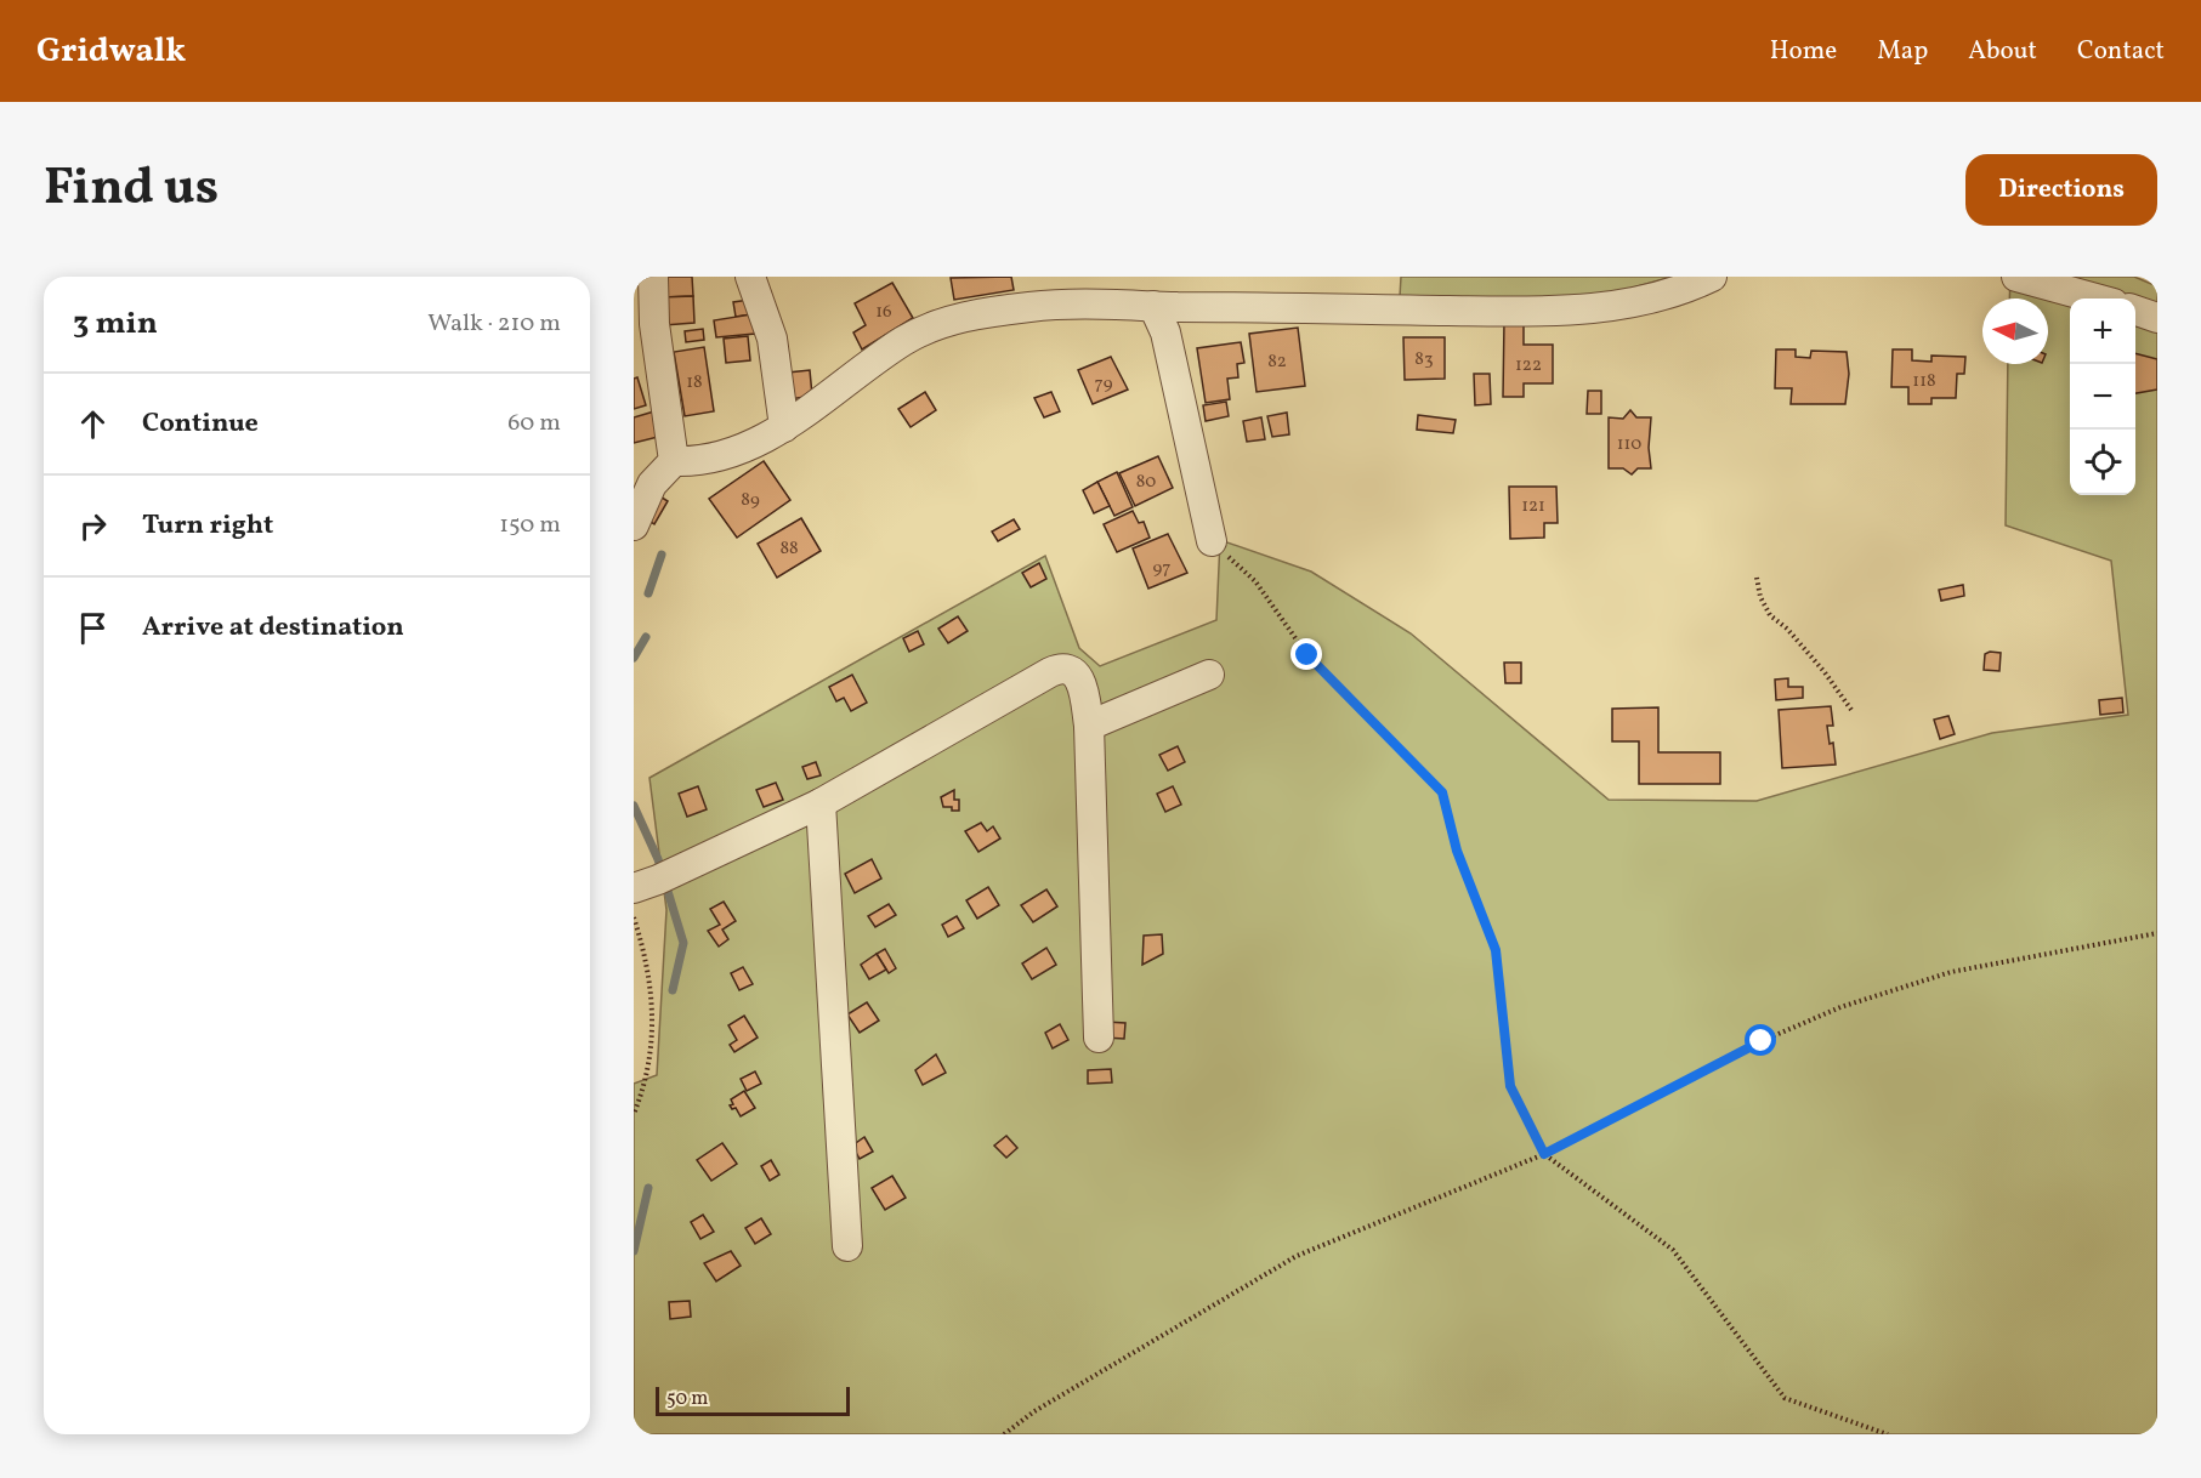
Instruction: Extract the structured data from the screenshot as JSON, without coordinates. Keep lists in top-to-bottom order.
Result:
{
  "house_numbers": [
    "16",
    "83",
    "82",
    "122",
    "118",
    "18",
    "79",
    "110",
    "80",
    "89",
    "121",
    "88",
    "97"
  ],
  "scale_bar": "50 m",
  "north": "left",
  "page": {
    "header": "Gridwalk",
    "nav": [
      "Home",
      "Map",
      "About",
      "Contact"
    ],
    "title": "Find us",
    "buttons": "Directions",
    "heading": ["3 min", "Walk · 210 m"],
    "map_buttons": ["+", "−"],
    "list": [
      ["Continue", "60 m"],
      ["Turn right", "150 m"],
      "Arrive at destination"
    ],
    "scale": "50 m"
  }
}
